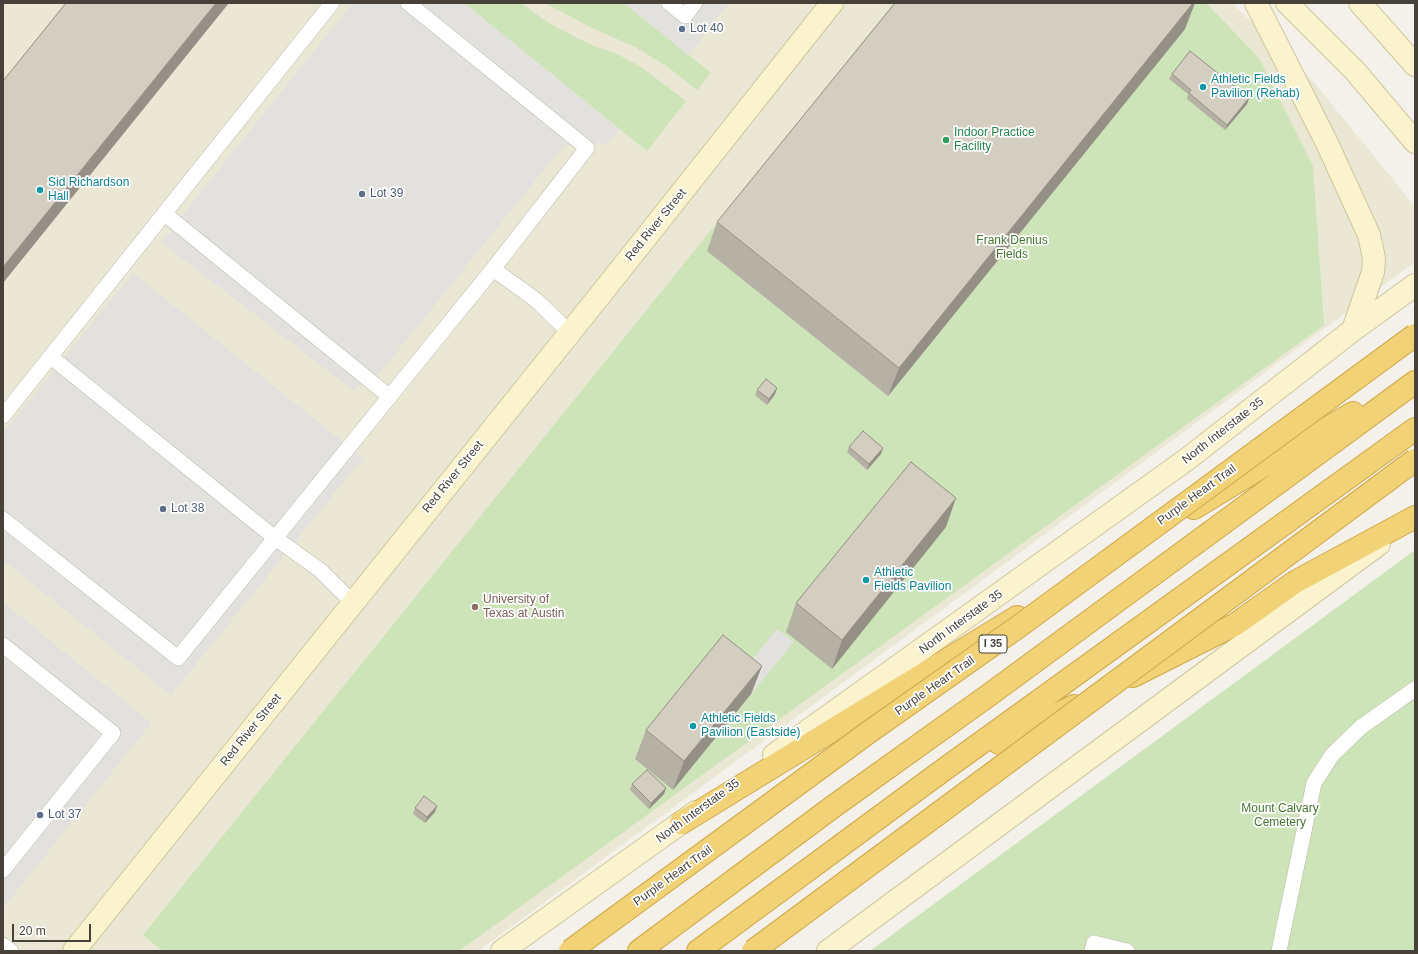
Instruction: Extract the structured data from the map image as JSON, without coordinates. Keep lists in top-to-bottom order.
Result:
{
  "streets": {
    "highway": ["Purple Heart Trail", "I 35"],
    "main road": ["Red River Street", "North Interstate 35"]
  },
  "parks": ["Frank Denius Fields", "Mount Calvary Cemetery"],
  "places": [
    "Lot 40",
    "Athletic Fields Pavilion (Rehab)",
    "Indoor Practice Facility",
    "Sid Richardson Hall",
    "Lot 39",
    "Lot 38",
    "Athletic Fields Pavilion",
    "University of Texas at Austin",
    "Athletic Fields Pavilion (Eastside)",
    "Lot 37"
  ],
  "scale_bar": "20 m"
}
